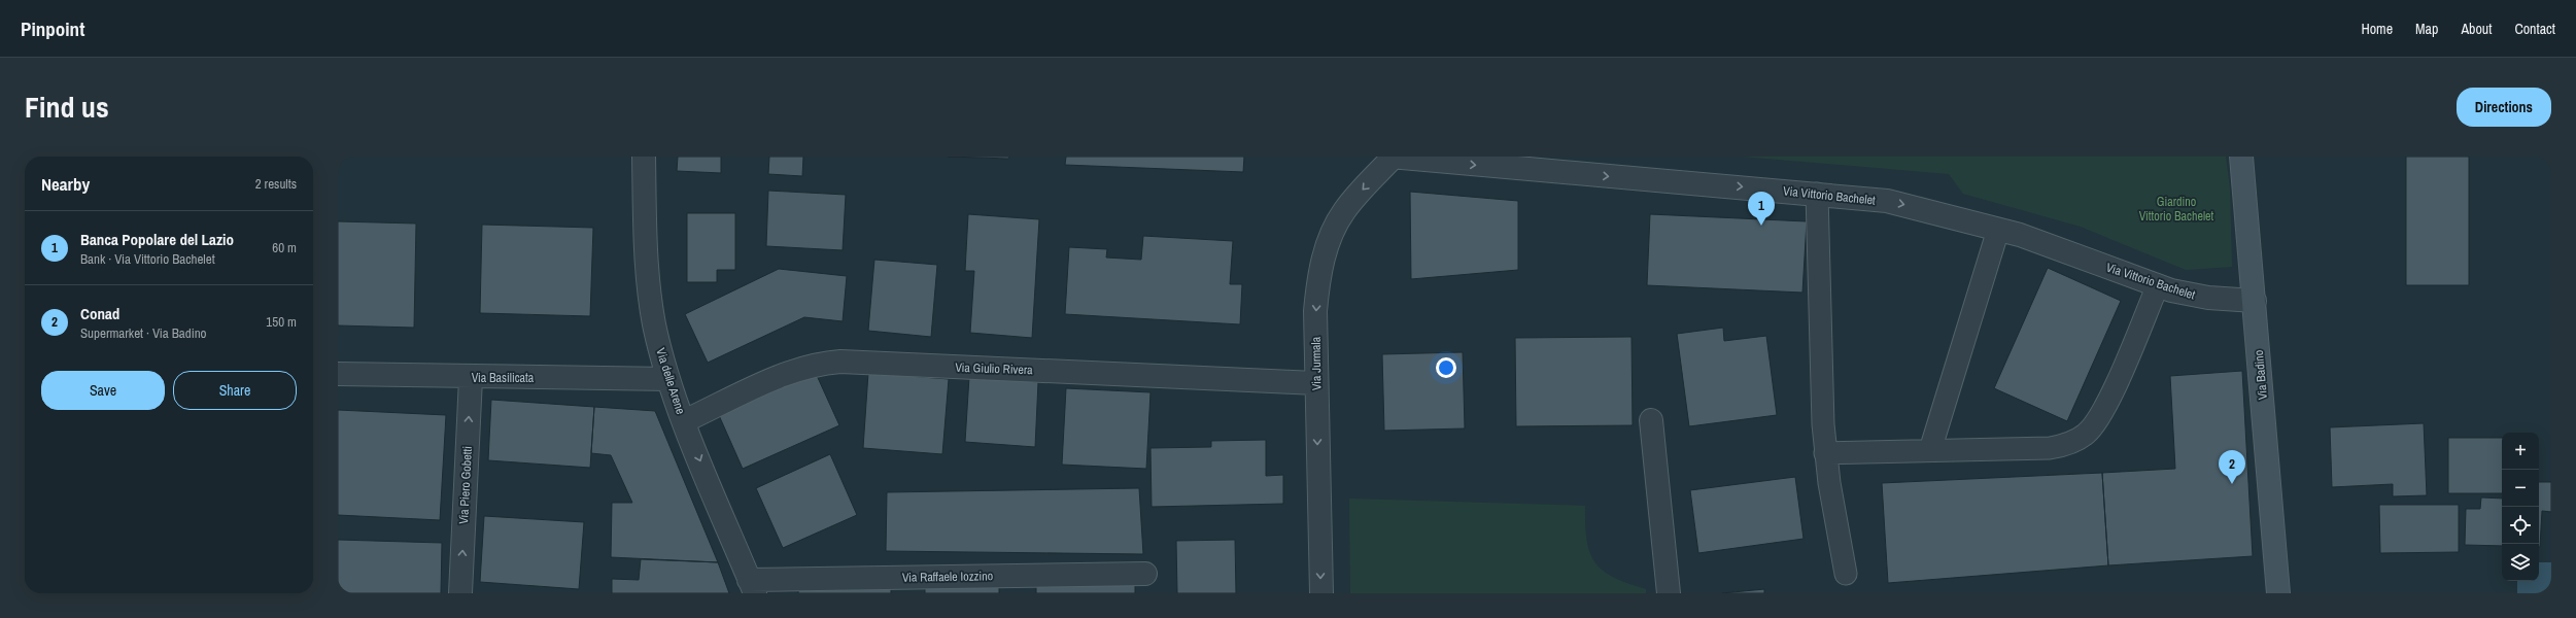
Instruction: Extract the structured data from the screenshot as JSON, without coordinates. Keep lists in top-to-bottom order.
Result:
{
  "streets": {
    "street": [
      "Via Vittorio Bachelet",
      "Via Jurmala",
      "Via Giulio Rivera",
      "Via Badino",
      "Via Basilicata",
      "Via delle Arene",
      "Via Piero Gobetti",
      "Via Raffaele Iozzino"
    ]
  },
  "crossings": [
    ["Via Vittorio Bachelet", "Via Jurmala"],
    ["Via Vittorio Bachelet", "Via Badino"],
    ["Via Jurmala", "Via Giulio Rivera"],
    ["Via Giulio Rivera", "Via delle Arene"],
    ["Via Basilicata", "Via delle Arene"],
    ["Via Basilicata", "Via Piero Gobetti"],
    ["Via delle Arene", "Via Raffaele Iozzino"]
  ],
  "one_way": [
    "Via Vittorio Bachelet",
    "Via Jurmala",
    "Via delle Arene",
    "Via Piero Gobetti"
  ],
  "parks": ["Giardino Vittorio Bachelet"],
  "page": {
    "header": "Pinpoint",
    "nav": [
      "Home",
      "Map",
      "About",
      "Contact"
    ],
    "title": "Find us",
    "buttons": [
      "Directions",
      ["Save", "Share"]
    ],
    "heading": ["Nearby", "2 results"],
    "pins": ["1", "2"],
    "list": [
      {
        "mark": "1",
        "name": "Banca Popolare del Lazio",
        "note": "Bank · Via Vittorio Bachelet",
        "value": "60 m"
      },
      {
        "mark": "2",
        "name": "Conad",
        "note": "Supermarket · Via Badino",
        "value": "150 m"
      }
    ],
    "map_buttons": ["+", "−"]
  }
}
